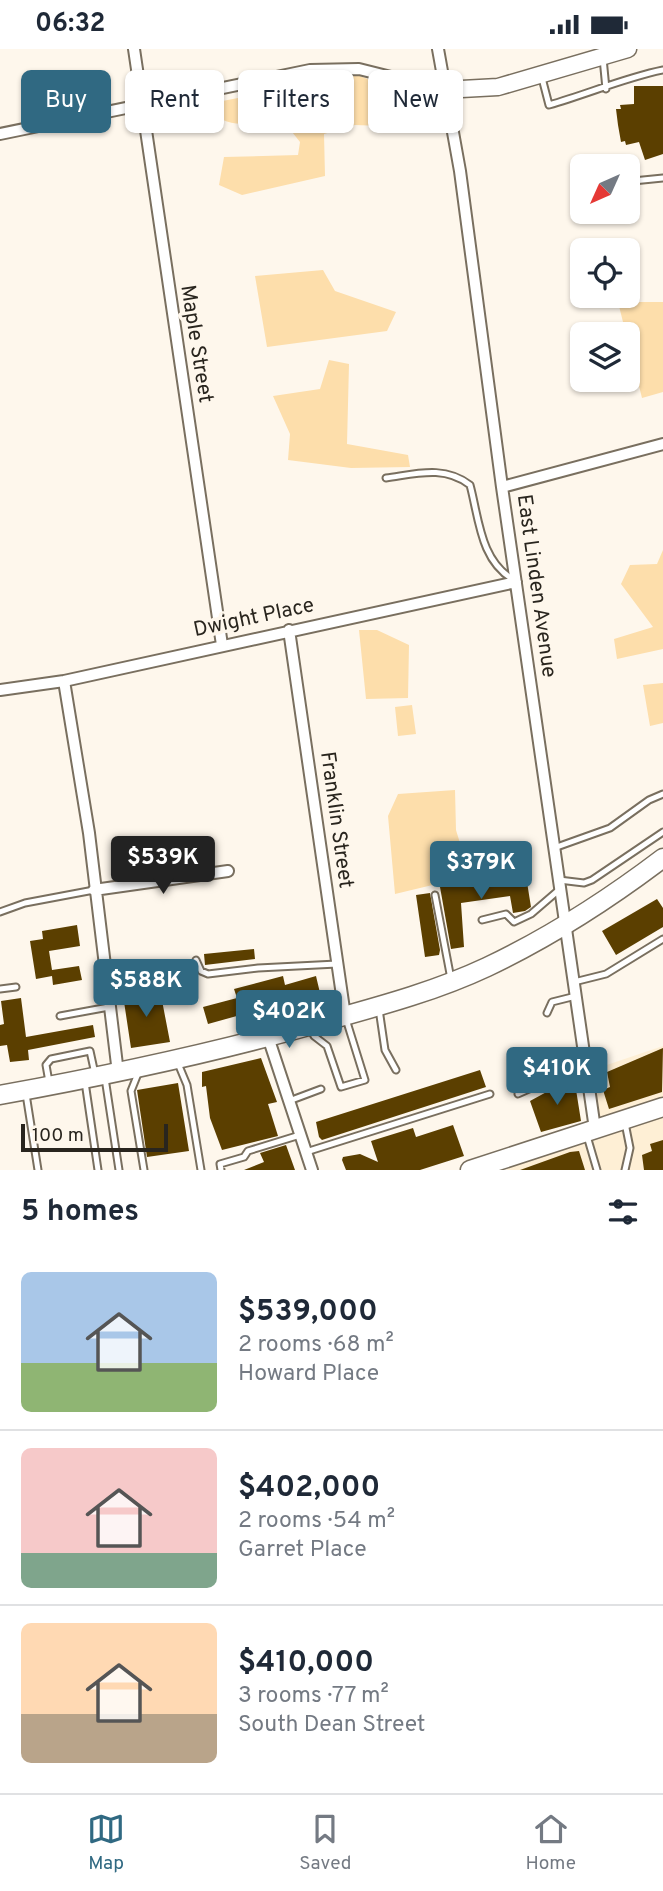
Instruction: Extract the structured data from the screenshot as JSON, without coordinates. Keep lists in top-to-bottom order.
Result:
{
  "streets": {
    "street": [
      "Maple Street",
      "East Linden Avenue",
      "Dwight Place",
      "Franklin Street"
    ]
  },
  "crossings": [
    ["Maple Street", "Dwight Place"],
    ["East Linden Avenue", "Dwight Place"],
    ["Dwight Place", "Franklin Street"]
  ],
  "scale_bar": "100 m",
  "north": "bottom left",
  "page": {
    "status": "06:32",
    "chip": [
      "Buy",
      "Rent",
      "Filters",
      "New"
    ],
    "price": [
      "$539K",
      "$379K",
      "$588K",
      "$402K",
      "$410K"
    ],
    "scale": "100 m",
    "heading": "5 homes",
    "list": [
      {
        "name": "$539,000",
        "note": "2 rooms · 68 m² · Howard Place"
      },
      {
        "name": "$402,000",
        "note": "2 rooms · 54 m² · Garret Place"
      },
      {
        "name": "$410,000",
        "note": "3 rooms · 77 m² · South Dean Street"
      }
    ],
    "tabs": ["Map", "Saved", "Home"]
  }
}
